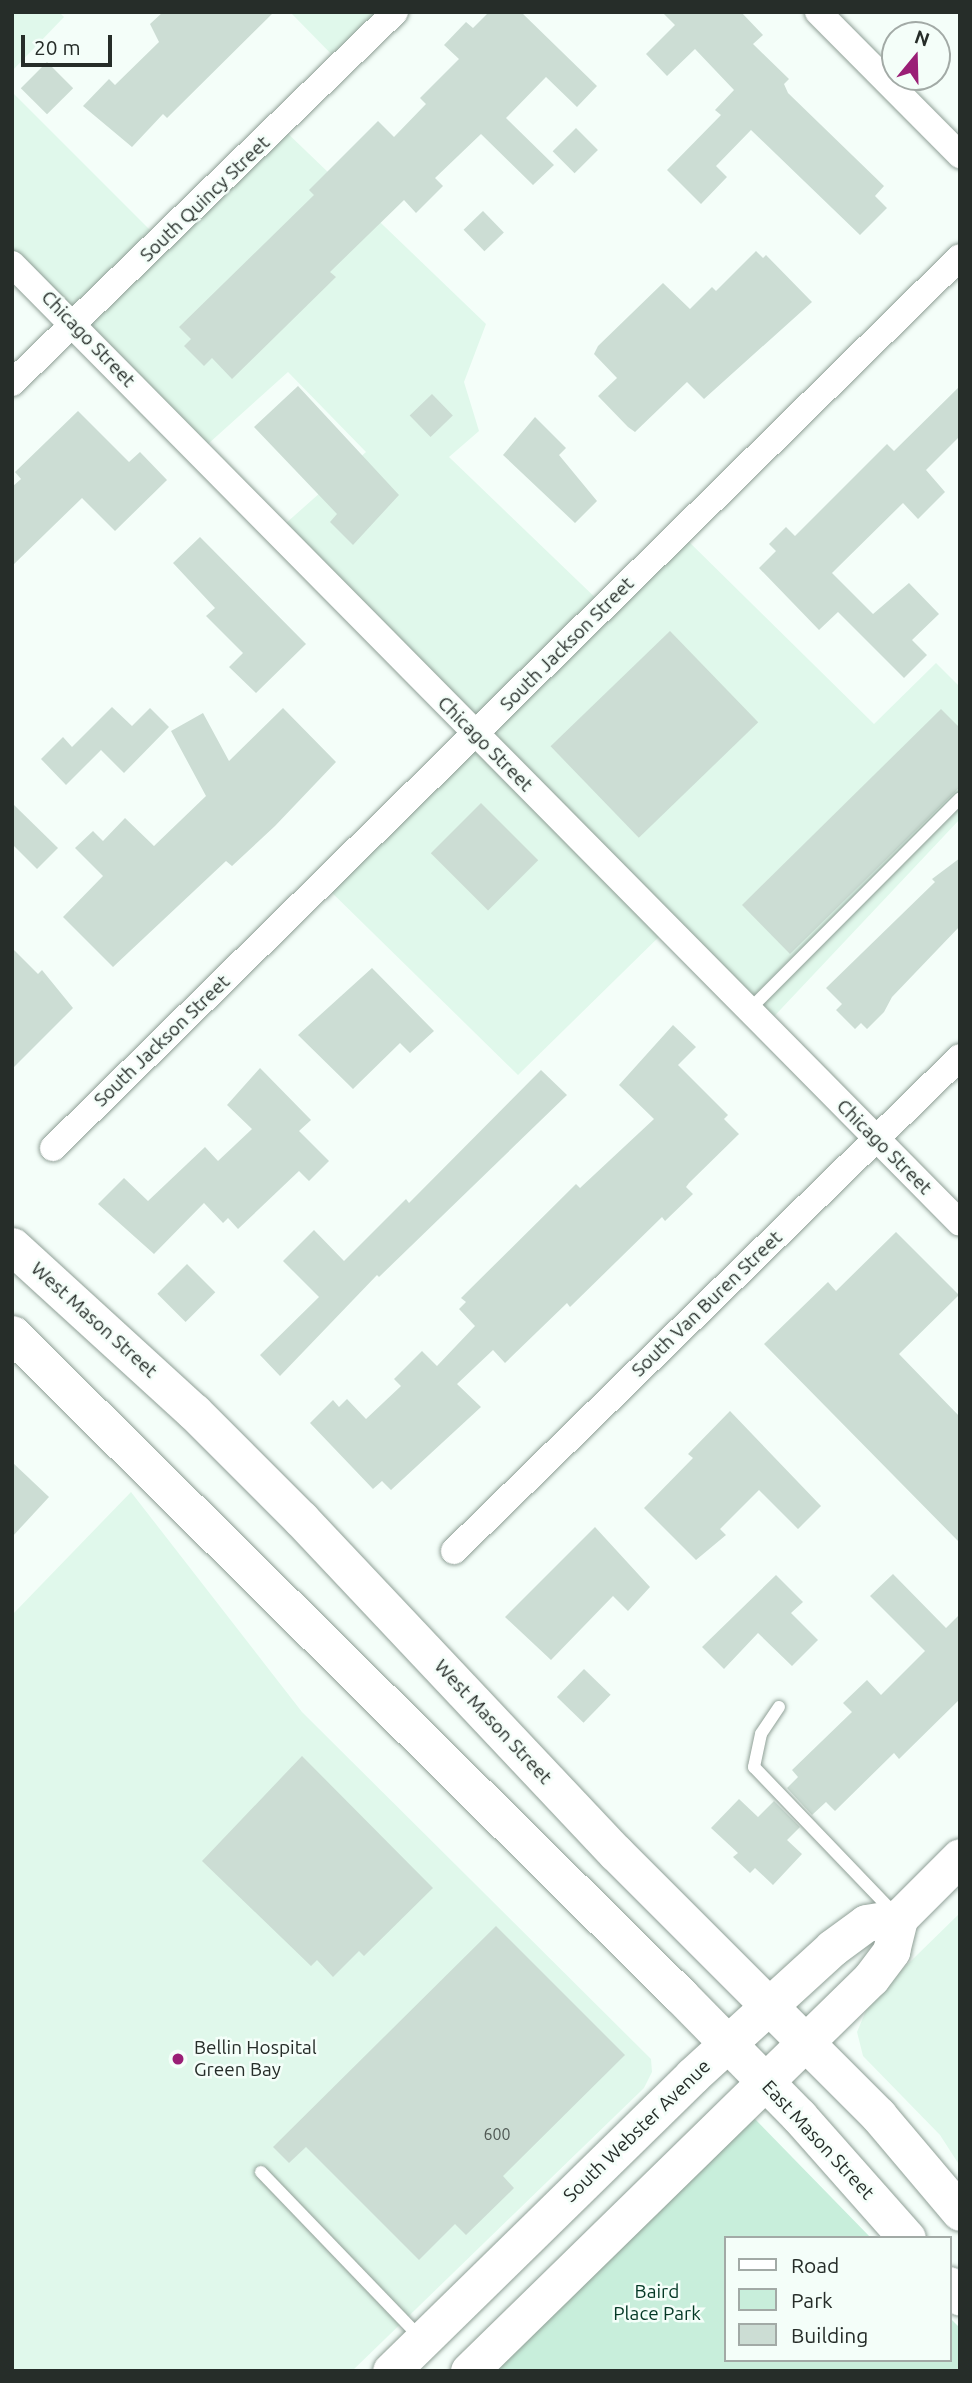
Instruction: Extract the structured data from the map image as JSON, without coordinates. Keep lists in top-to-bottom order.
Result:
{
  "streets": {
    "main road": ["West Mason Street", "South Webster Avenue", "East Mason Street"],
    "street": [
      "South Quincy Street",
      "Chicago Street",
      "South Jackson Street",
      "South Van Buren Street"
    ]
  },
  "crossings": [
    ["South Quincy Street", "Chicago Street"],
    ["Chicago Street", "South Jackson Street"],
    ["Chicago Street", "South Van Buren Street"],
    ["West Mason Street", "South Webster Avenue"],
    ["South Webster Avenue", "East Mason Street"]
  ],
  "parks": ["Baird Place Park"],
  "places": ["Bellin Hospital Green Bay"],
  "house_numbers": ["600"],
  "legend": ["Road", "Park", "Building"],
  "scale_bar": "20 m",
  "north": "top"
}
